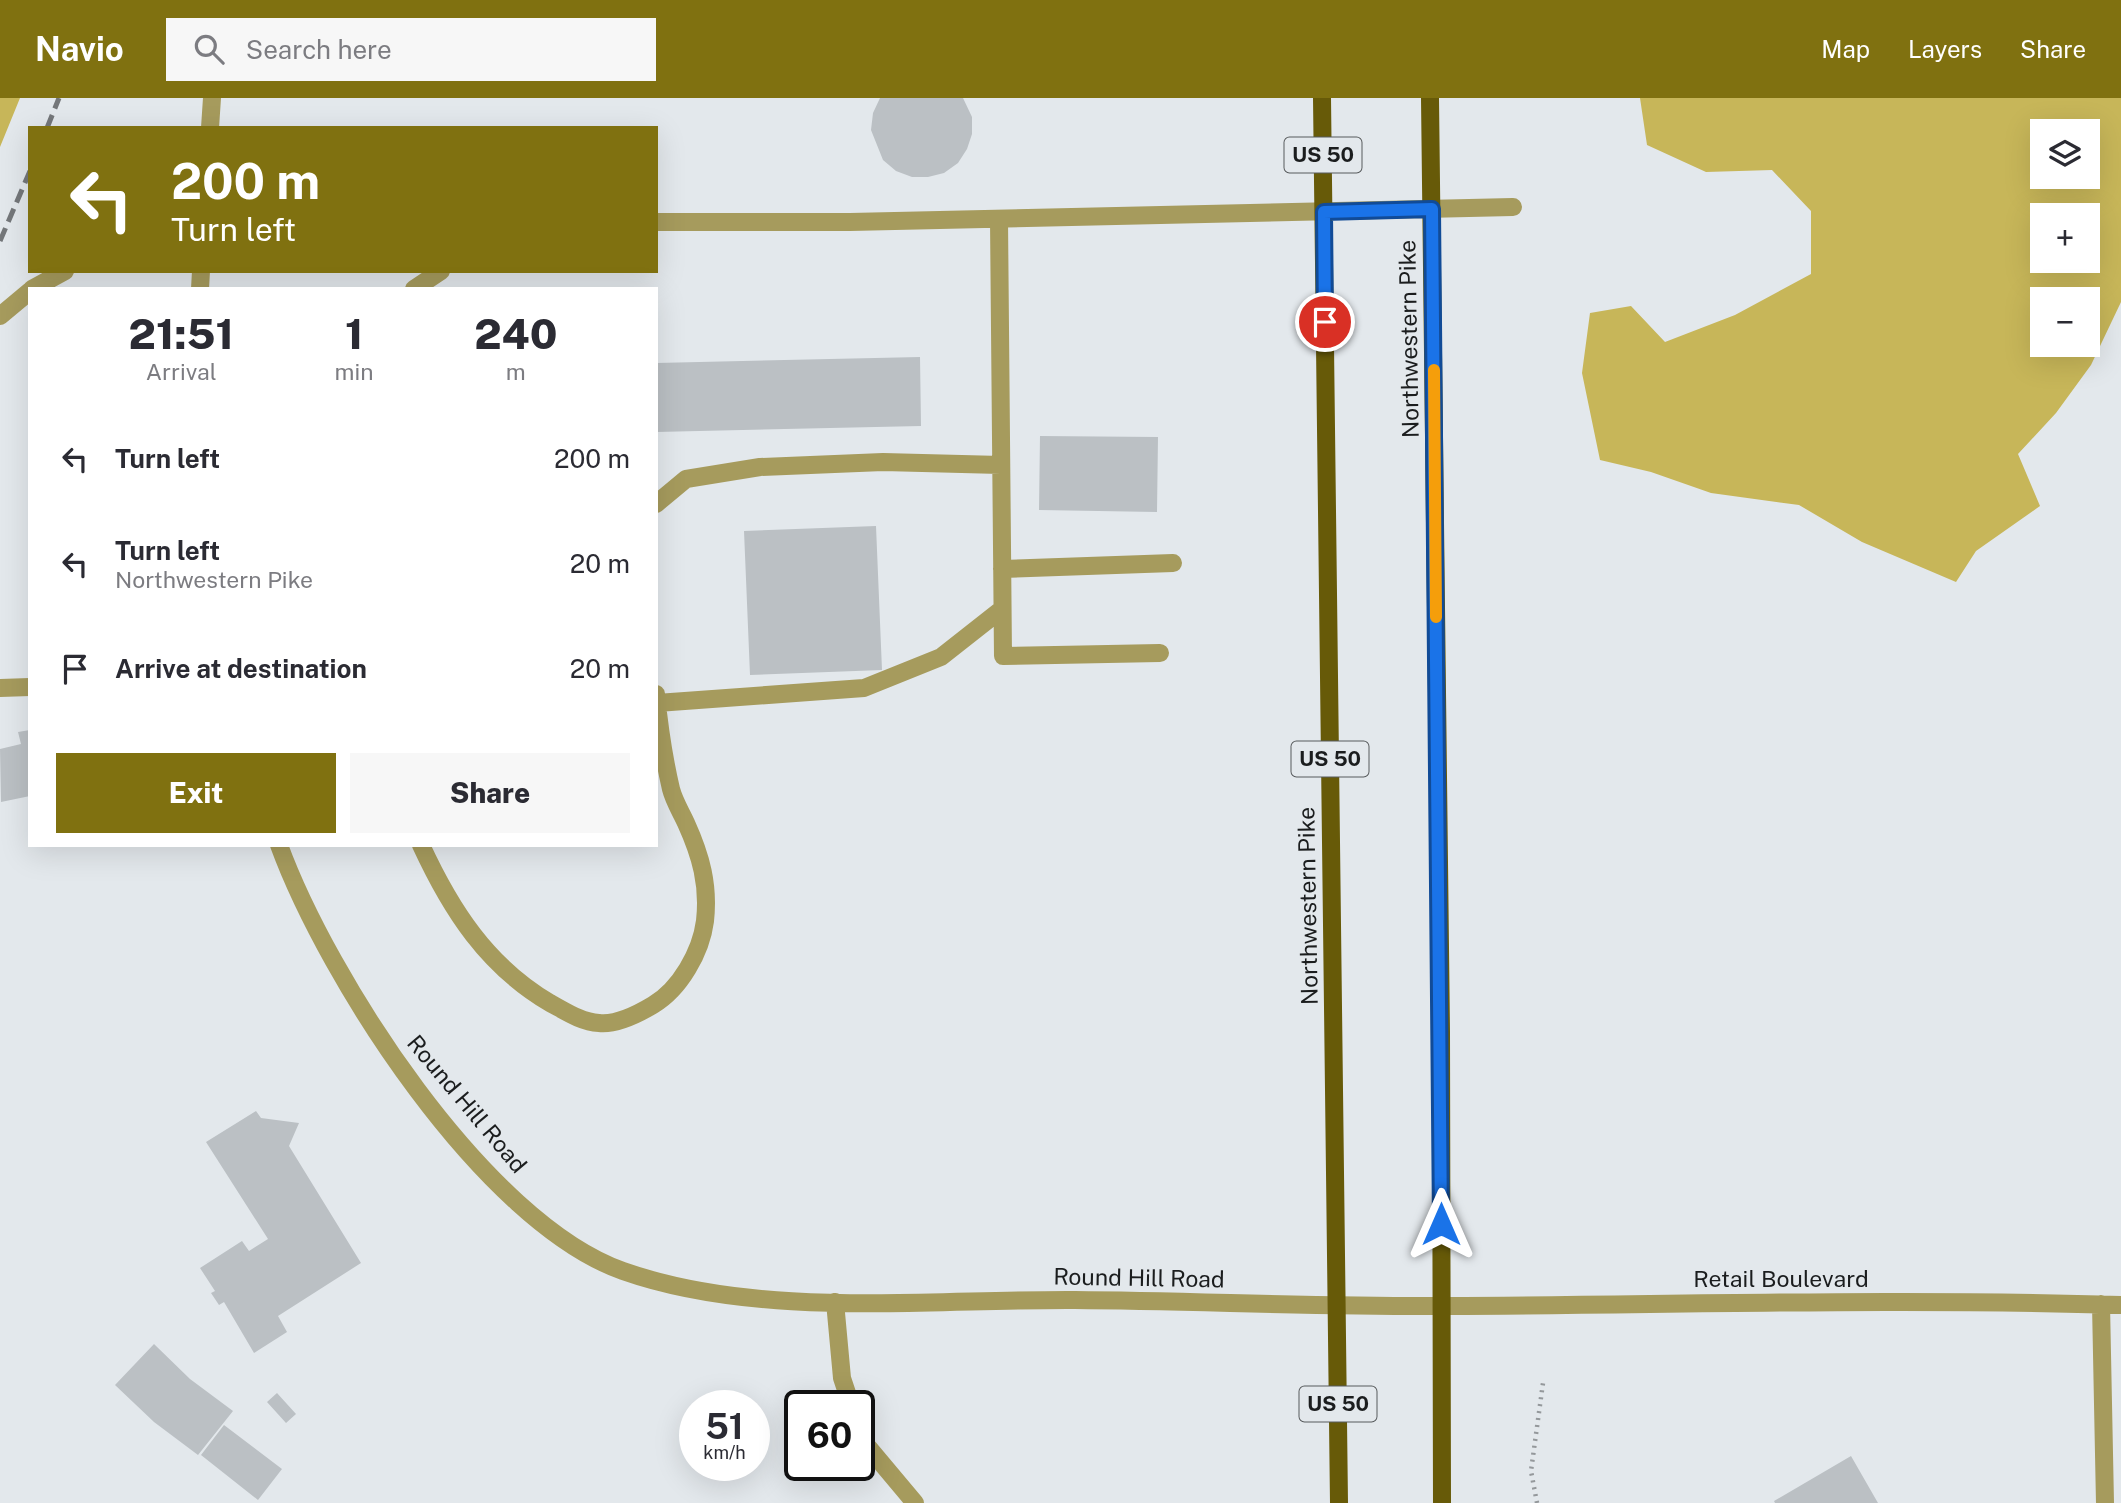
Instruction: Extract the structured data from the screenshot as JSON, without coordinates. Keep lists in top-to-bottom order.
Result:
{
  "streets": {
    "main road": ["US 50", "Northwestern Pike"],
    "street": ["Round Hill Road", "Retail Boulevard"]
  },
  "crossings": [
    ["Northwestern Pike", "Round Hill Road"],
    ["Northwestern Pike", "Retail Boulevard"],
    ["Round Hill Road", "Retail Boulevard"]
  ],
  "page": {
    "header": "Navio",
    "search": "Search here",
    "nav": ["Map", "Layers", "Share"],
    "map_buttons": ["+", "−"],
    "turn": ["200 m", "Turn left"],
    "eta": [
      "21:51",
      "Arrival",
      "1",
      "min",
      "240",
      "m"
    ],
    "list": [
      {
        "name": "Turn left",
        "value": "200 m"
      },
      {
        "name": "Turn left",
        "note": "Northwestern Pike",
        "value": "20 m"
      },
      {
        "name": "Arrive at destination",
        "value": "20 m"
      }
    ],
    "buttons": ["Exit", "Share"],
    "speed": "51 km/h",
    "limit": "60"
  }
}
